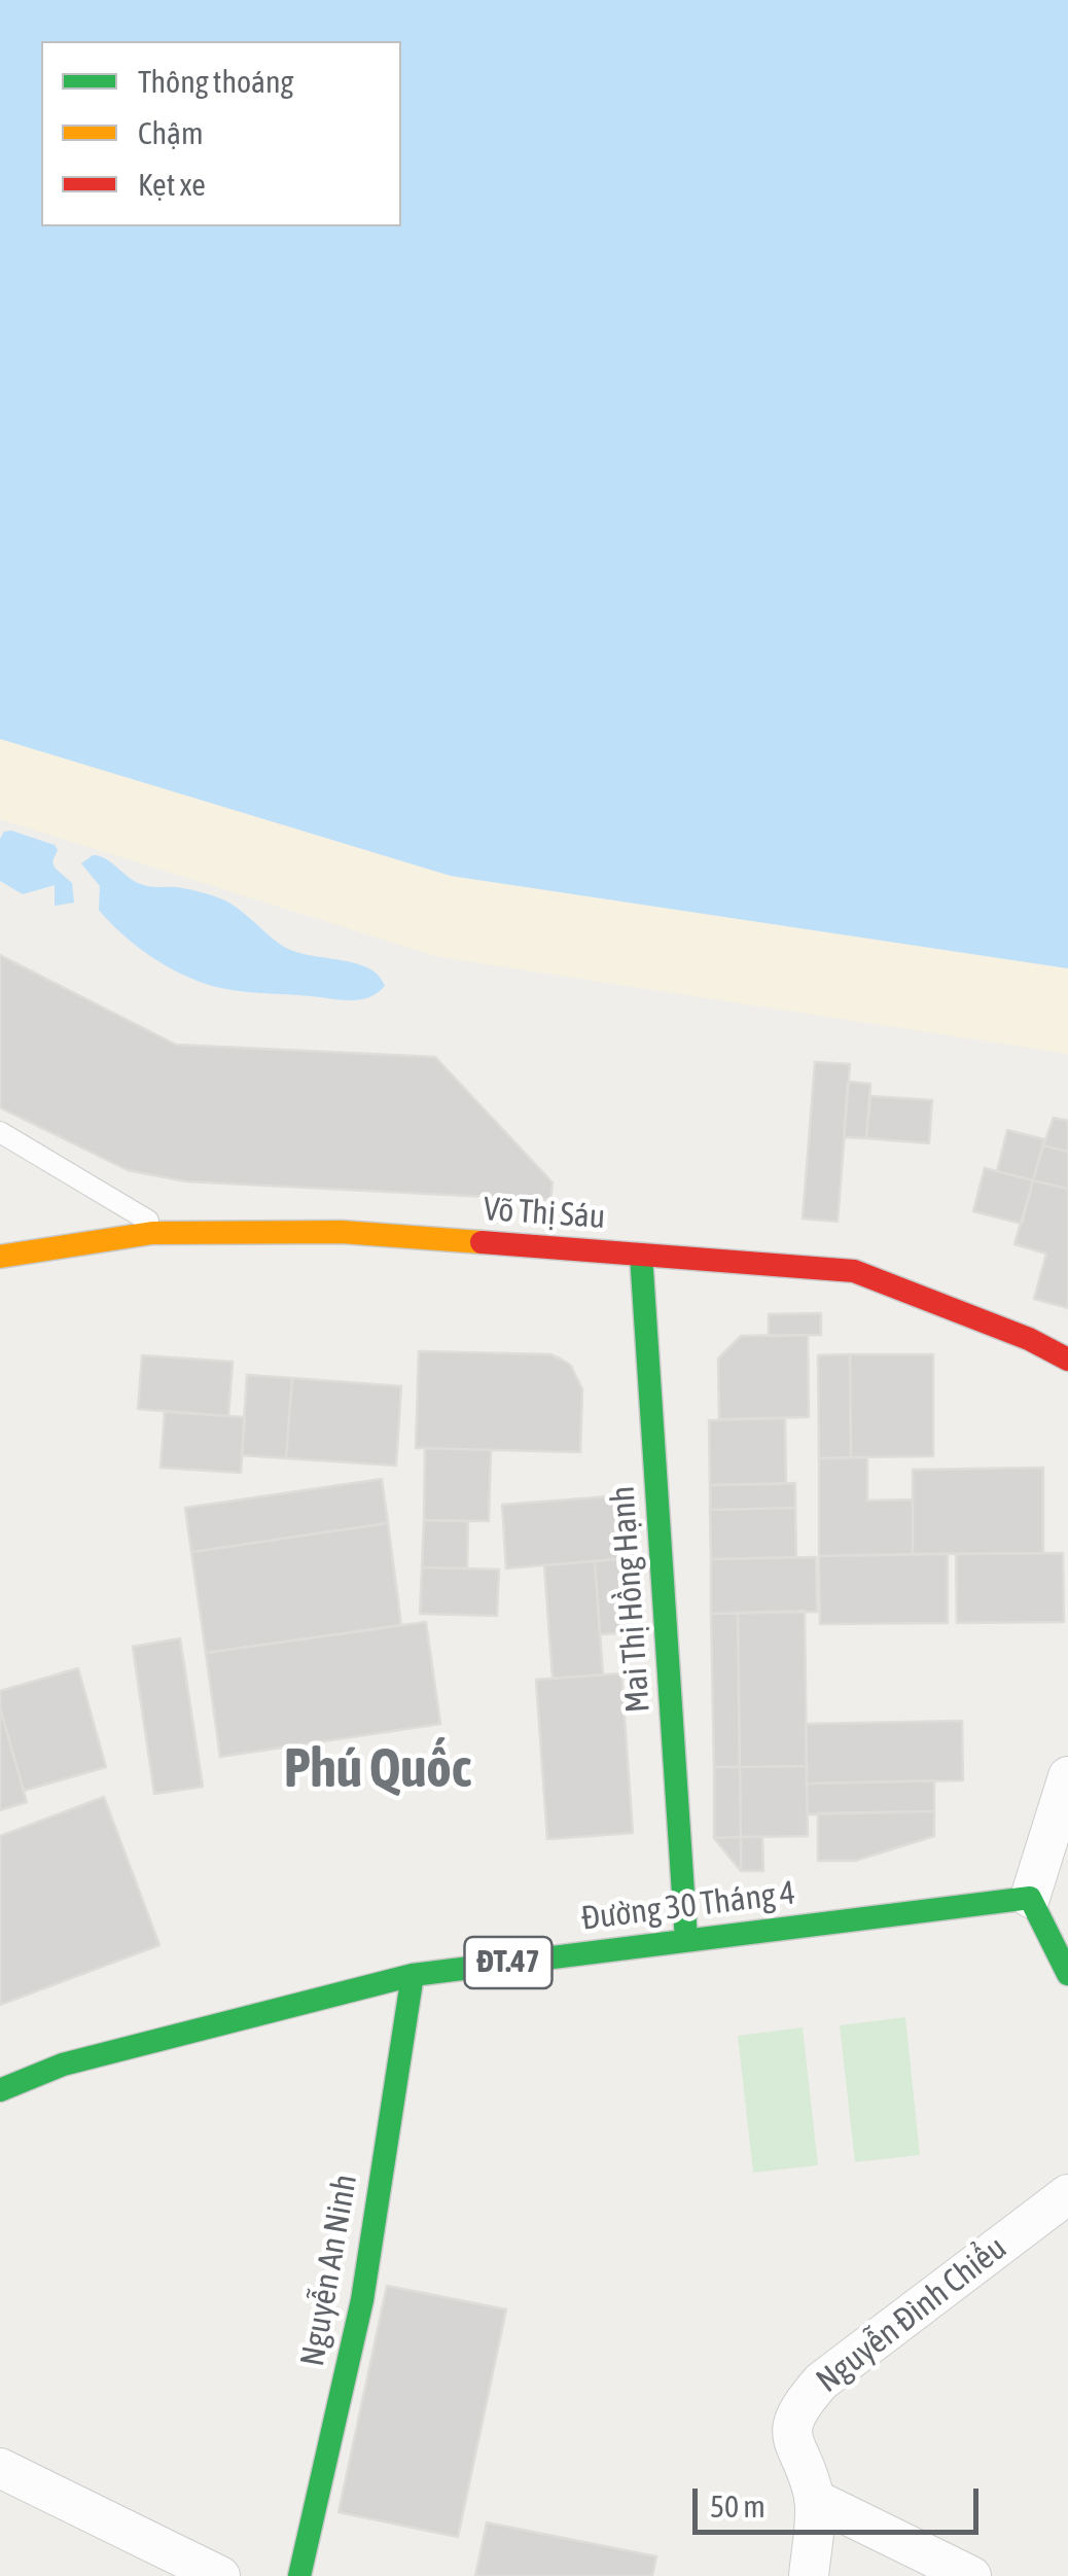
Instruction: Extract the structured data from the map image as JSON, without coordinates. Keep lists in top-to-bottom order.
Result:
{
  "streets": {
    "street": [
      "Võ Thị Sáu",
      "Mai Thị Hồng Hạnh",
      "Đường 30 Tháng 4",
      "ĐT.47",
      "Nguyễn An Ninh",
      "Nguyễn Đình Chiểu"
    ]
  },
  "crossings": [
    ["Võ Thị Sáu", "Mai Thị Hồng Hạnh"],
    ["Mai Thị Hồng Hạnh", "Đường 30 Tháng 4"],
    ["Đường 30 Tháng 4", "Nguyễn An Ninh"]
  ],
  "districts": ["Phú Quốc"],
  "legend": ["Thông thoáng", "Chậm", "Kẹt xe"],
  "scale_bar": "50 m"
}
